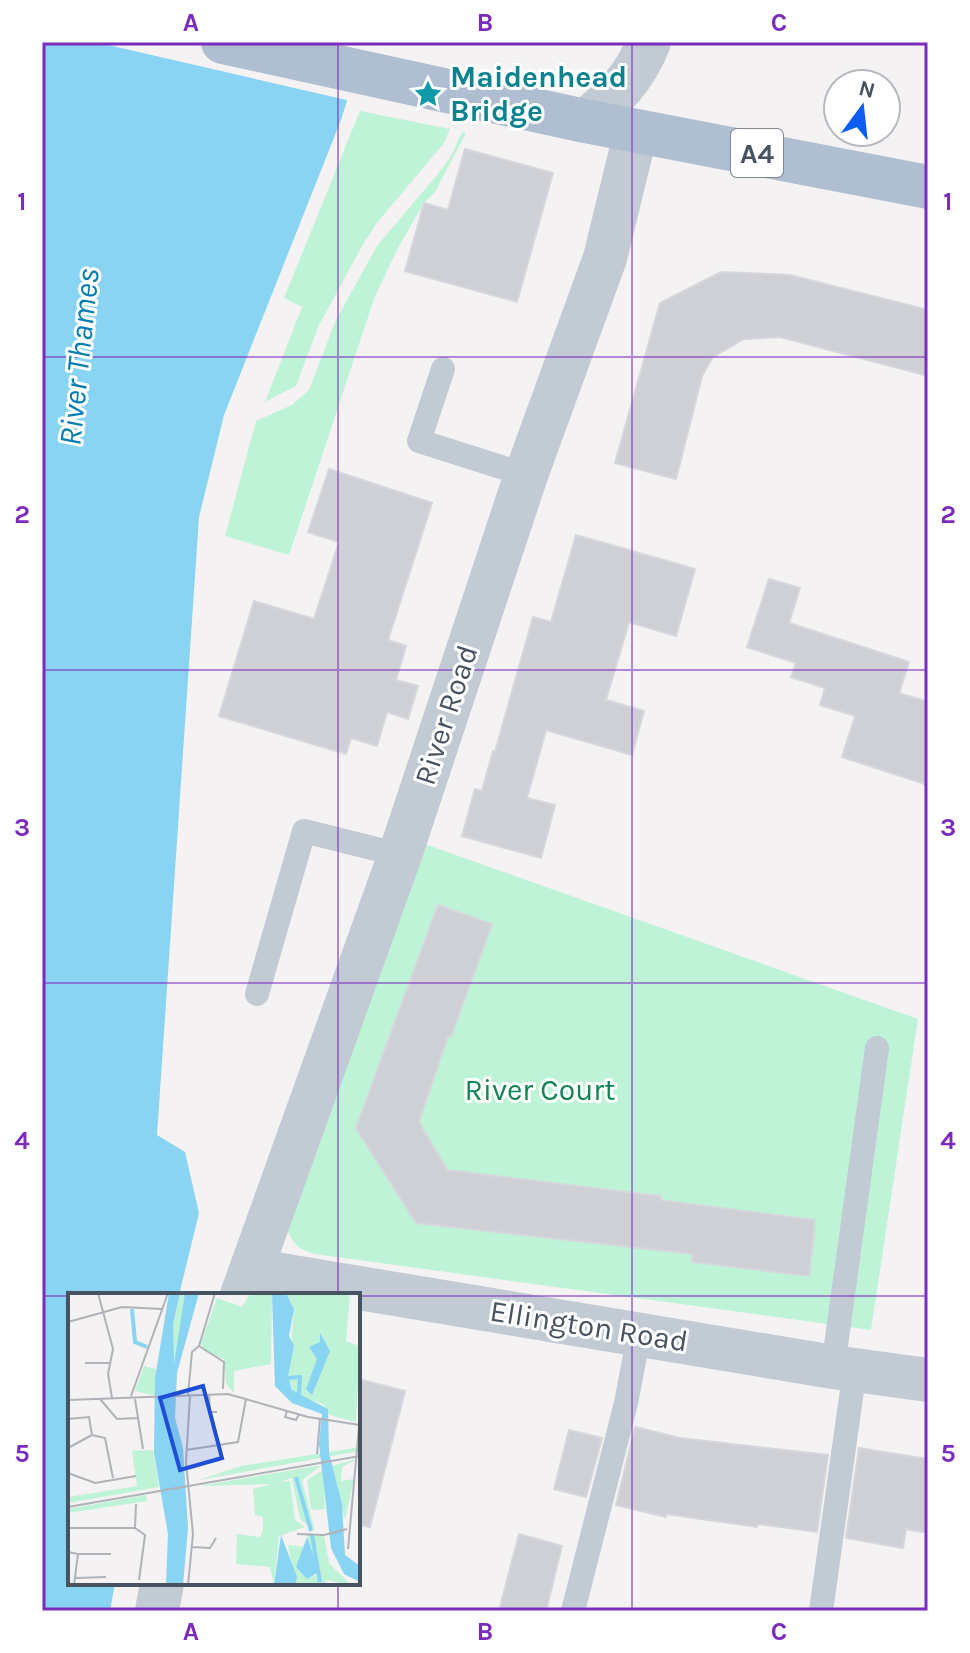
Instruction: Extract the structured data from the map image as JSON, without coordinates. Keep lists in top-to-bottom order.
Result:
{
  "streets": {
    "main road": ["A4"],
    "street": ["River Road", "Ellington Road"]
  },
  "crossings": [
    ["A4", "River Road"],
    ["River Road", "Ellington Road"]
  ],
  "water": ["River Thames"],
  "parks": ["River Court"],
  "places": {
    "place": ["Maidenhead Bridge"]
  },
  "north": "top",
  "grid": {
    "columns": ["A", "B", "C"],
    "rows": [
      "1",
      "2",
      "3",
      "4",
      "5"
    ]
  }
}
